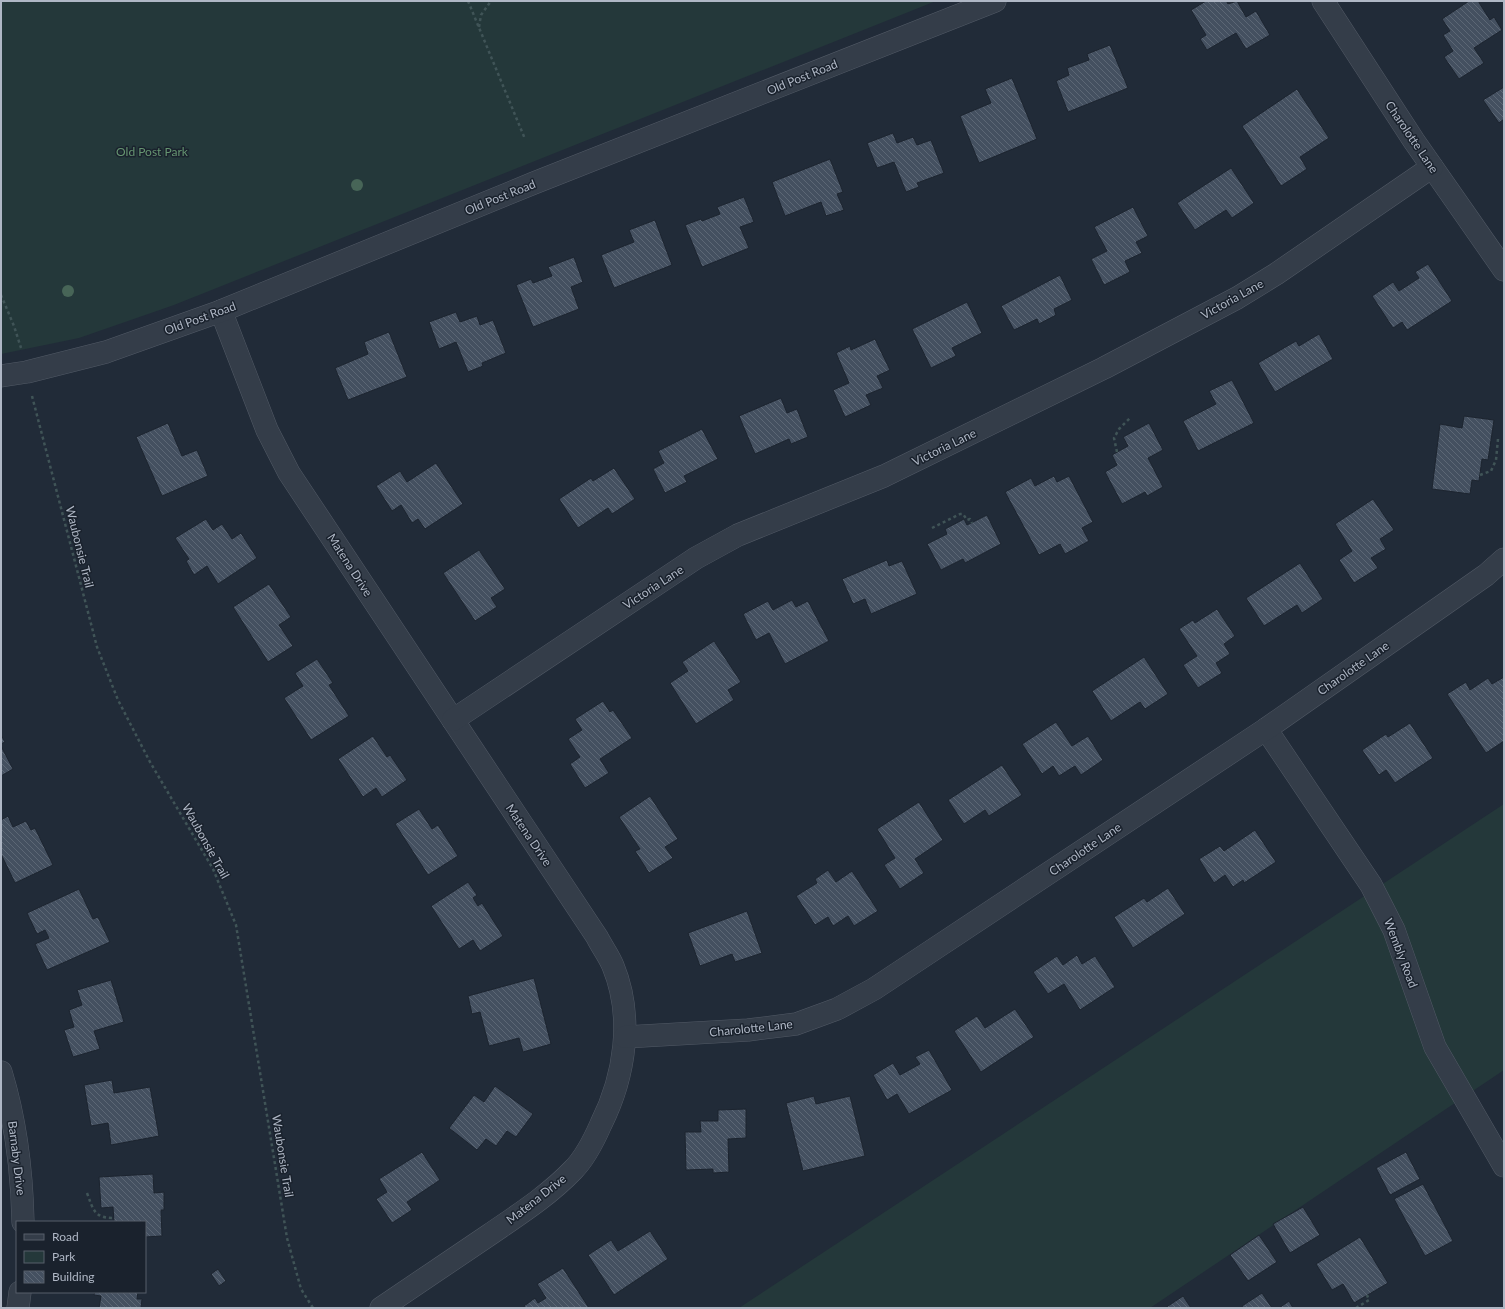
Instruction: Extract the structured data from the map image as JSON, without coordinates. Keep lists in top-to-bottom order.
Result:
{
  "streets": {
    "street": [
      "Old Post Road",
      "Charolotte Lane",
      "Victoria Lane",
      "Matena Drive",
      "Wembly Road",
      "Barnaby Drive"
    ],
    "path": ["Waubonsie Trail"]
  },
  "crossings": [
    ["Old Post Road", "Matena Drive"],
    ["Charolotte Lane", "Victoria Lane"],
    ["Charolotte Lane", "Matena Drive"],
    ["Charolotte Lane", "Wembly Road"],
    ["Victoria Lane", "Matena Drive"]
  ],
  "parks": ["Old Post Park"],
  "legend": ["Road", "Park", "Building"]
}
